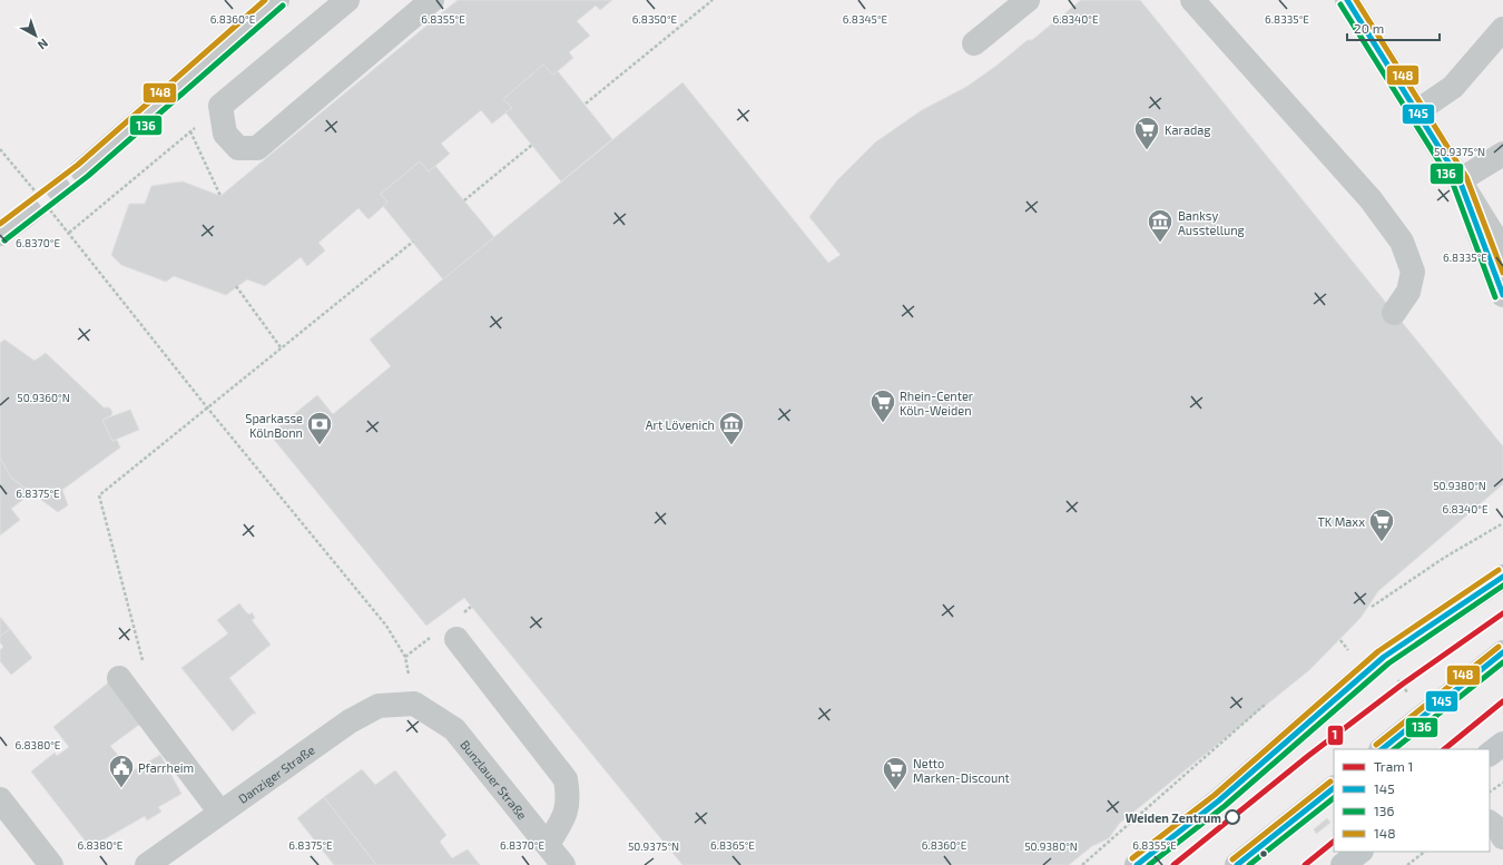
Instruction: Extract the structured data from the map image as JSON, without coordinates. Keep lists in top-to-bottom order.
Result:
{
  "streets": {
    "street": ["Danziger Straße", "Bunzlauer Straße"]
  },
  "crossings": [
    ["Danziger Straße", "Bunzlauer Straße"]
  ],
  "places": {
    "supermarket": [
      "Karadag",
      "Rhein-Center Köln-Weiden",
      "TK Maxx",
      "Netto Marken-Discount"
    ],
    "museum": ["Banksy Ausstellung", "Art Lövenich"],
    "bank": ["Sparkasse KölnBonn"],
    "public building": ["Pfarrheim"],
    "other": ["Weiden Zentrum"]
  },
  "lines": [
    "transit line 145",
    "transit line 148",
    "transit line 136",
    "tram line 1"
  ],
  "legend": [
    "Tram 1",
    "145",
    "136",
    "148"
  ],
  "scale_bar": "20 m",
  "north": "bottom right",
  "coordinates": [
    "6.8360°E",
    "6.8355°E",
    "6.8350°E",
    "6.8345°E",
    "6.8340°E",
    "6.8335°E",
    "50.9375°N",
    "6.8370°E",
    "50.9360°N",
    "50.9380°N",
    "6.8375°E",
    "6.8380°E",
    "6.8365°E"
  ]
}
